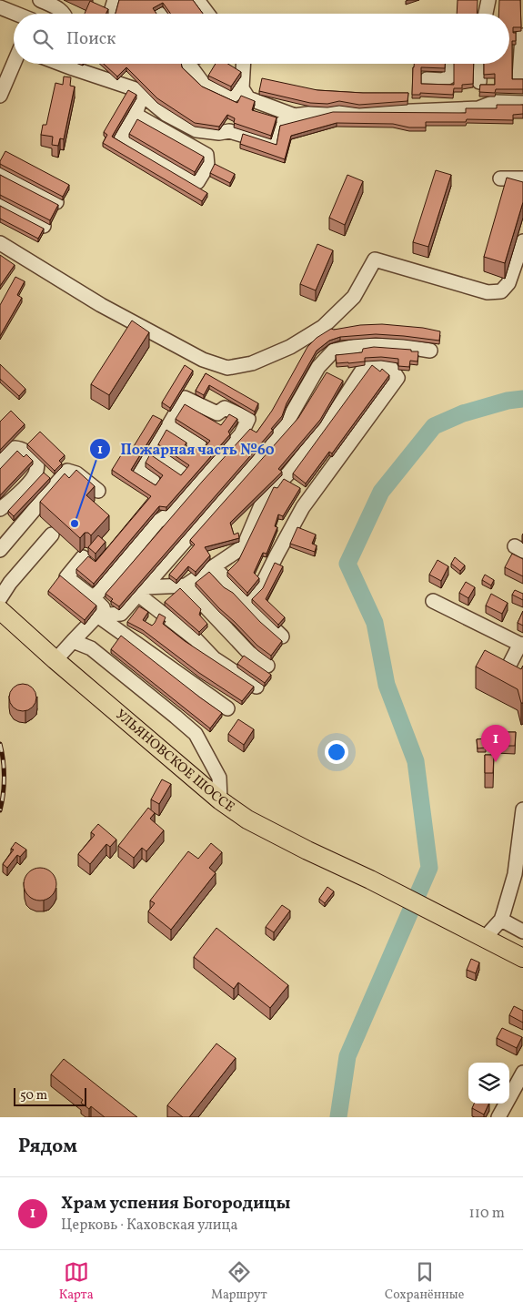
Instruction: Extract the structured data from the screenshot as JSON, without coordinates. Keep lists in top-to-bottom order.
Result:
{
  "streets": {
    "main road": ["УЛЬЯНОВСКОЕ ШОССЕ"]
  },
  "places": ["Пожарная часть №60"],
  "scale_bar": "50 m",
  "page": {
    "search": "Поиск",
    "pins": "1",
    "scale": "50 m",
    "heading": "Рядом",
    "list": [
      {
        "mark": "1",
        "name": "Храм успения Богородицы",
        "note": "Церковь · Каховская улица",
        "value": "110 m"
      }
    ],
    "nav": ["Карта", "Маршрут", "Сохранённые"]
  }
}
